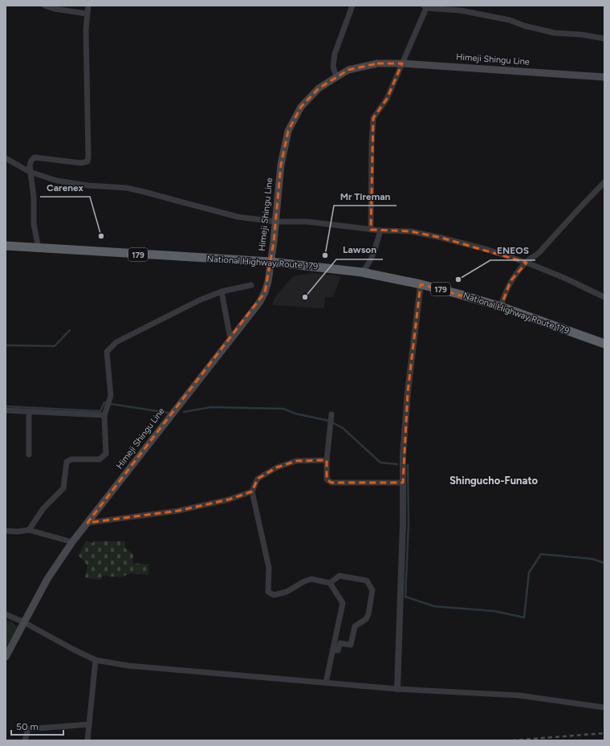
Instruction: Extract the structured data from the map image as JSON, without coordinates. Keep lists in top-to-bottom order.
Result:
{
  "streets": {
    "highway": ["179", "National Highway Route 179"],
    "main road": ["Himeji Shingu Line"]
  },
  "crossings": [
    ["Himeji Shingu Line", "National Highway Route 179"]
  ],
  "districts": ["Shingucho-Funato"],
  "places": [
    "Carenex",
    "Mr Tireman",
    "ENEOS",
    "Lawson"
  ],
  "scale_bar": "50 m"
}
